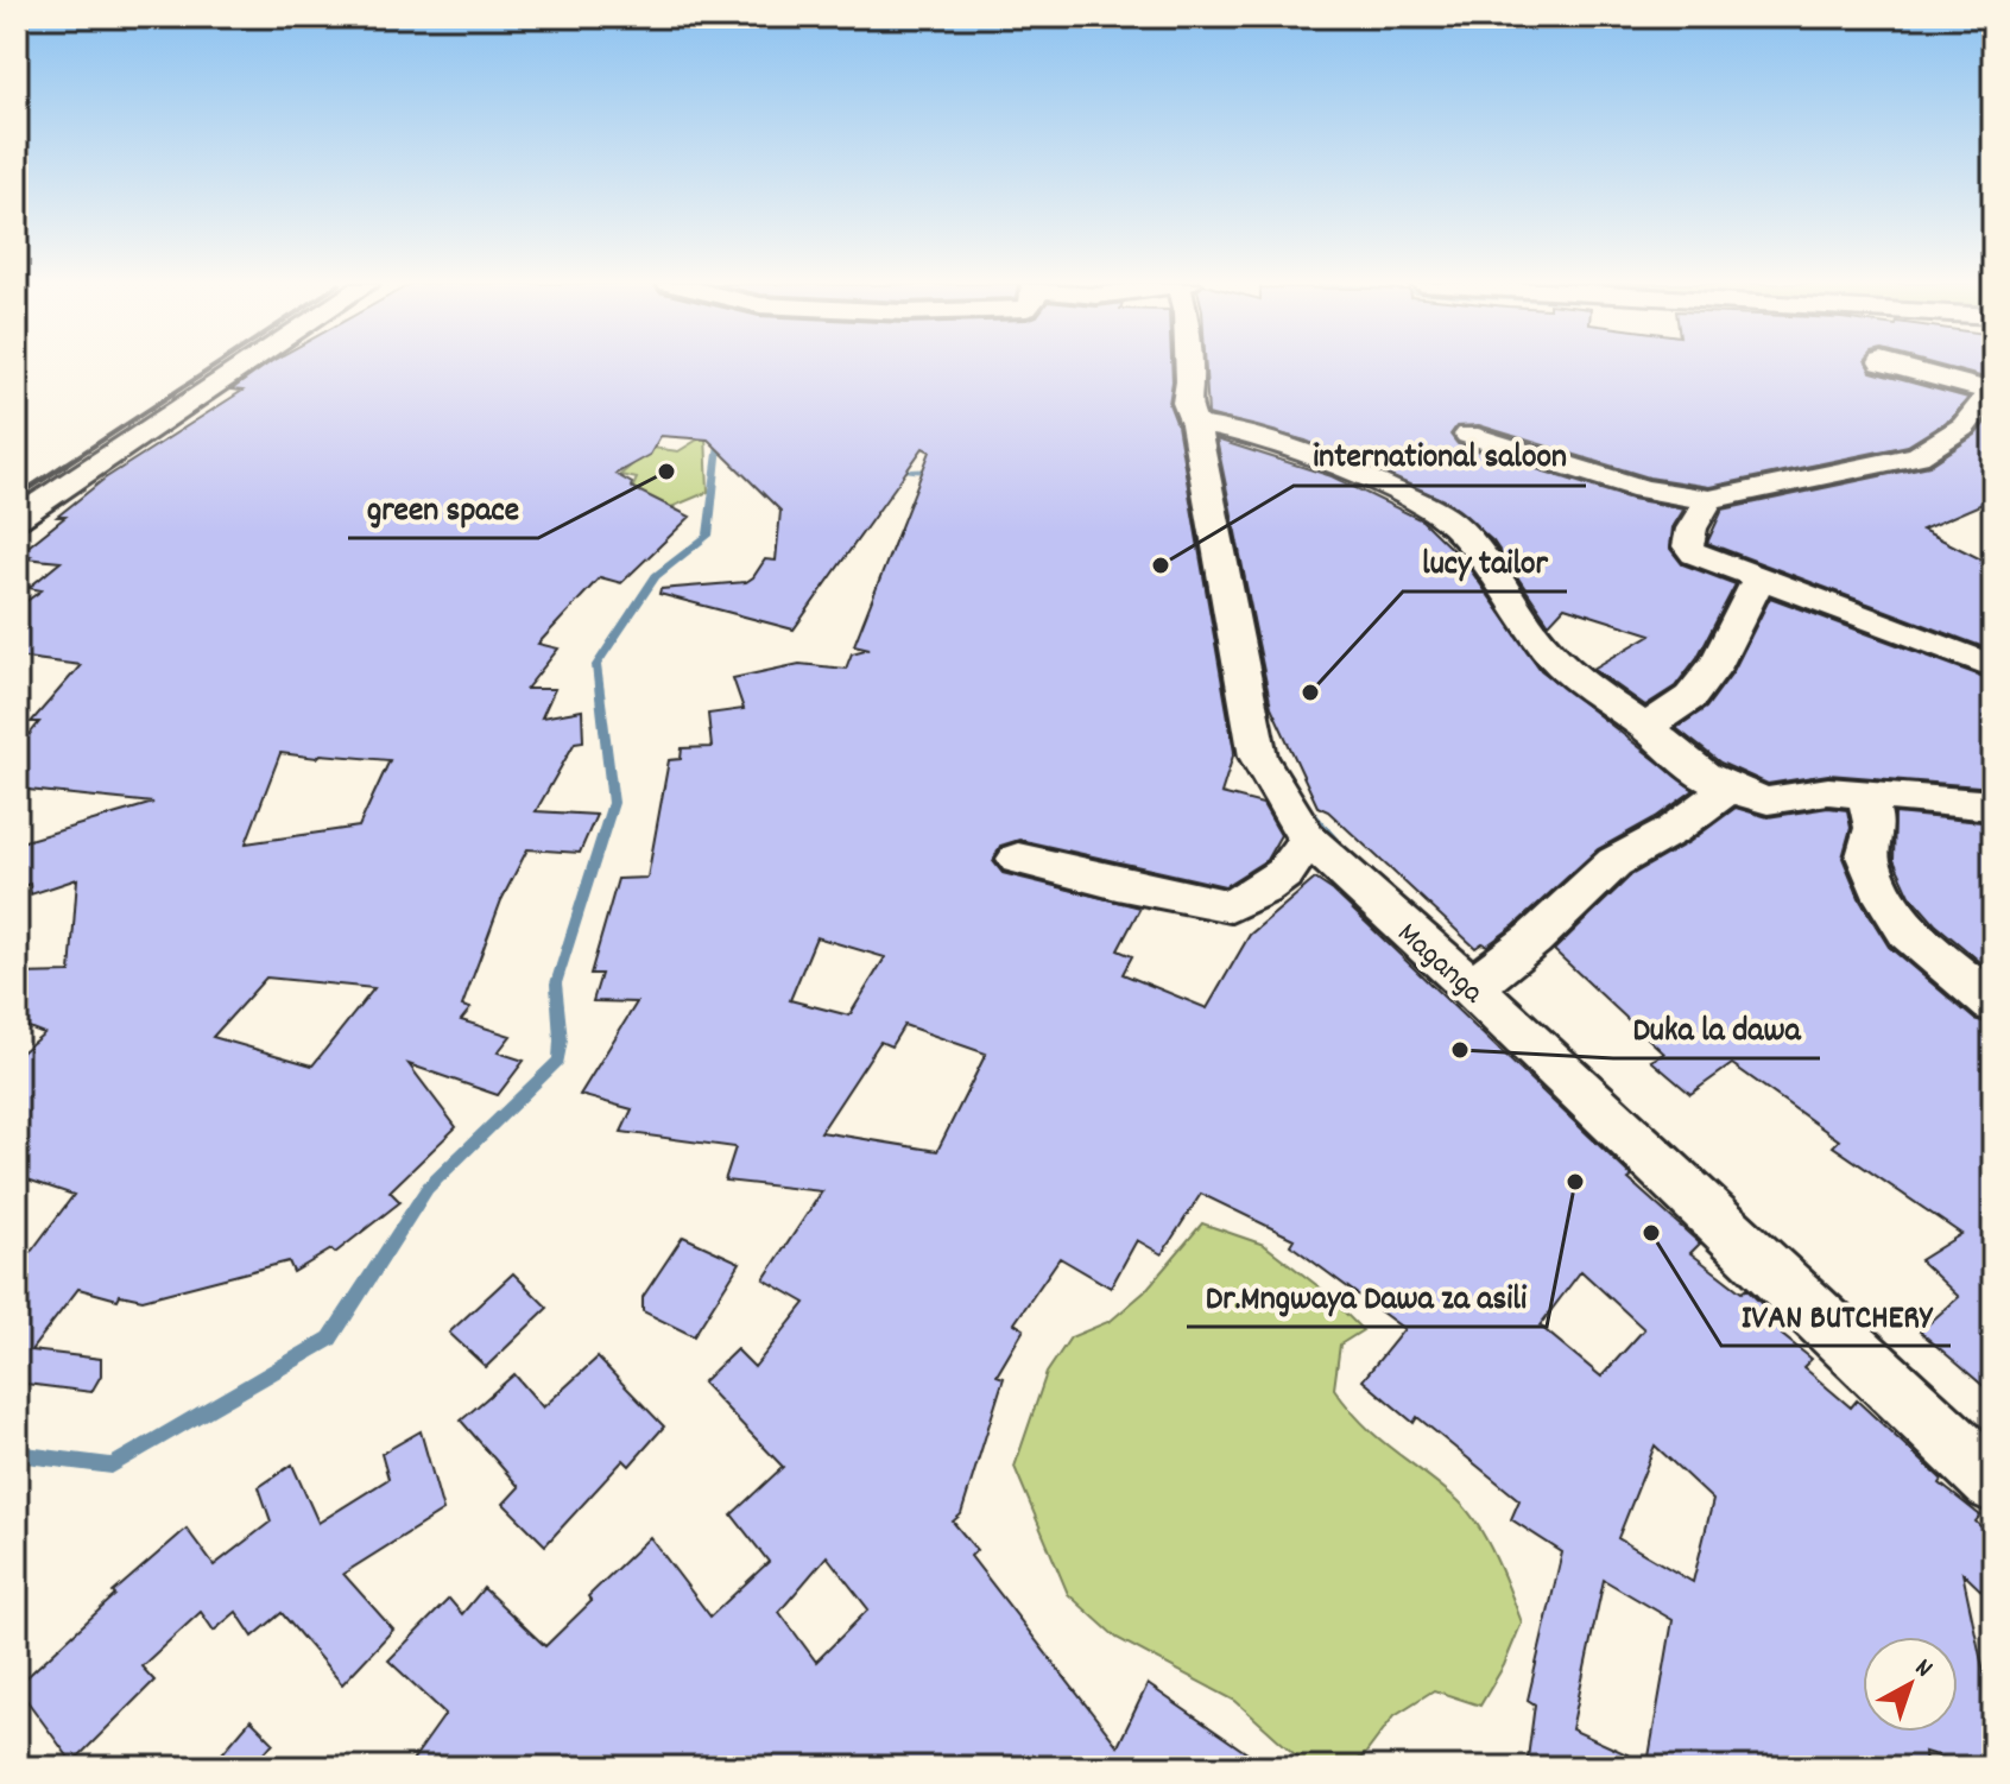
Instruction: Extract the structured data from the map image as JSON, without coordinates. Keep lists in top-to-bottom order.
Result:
{
  "streets": {
    "street": ["Maganga"]
  },
  "places": [
    "green space",
    "international saloon",
    "lucy tailor",
    "Duka la dawa",
    "Dr.Mngwaya Dawa za asili",
    "IVAN BUTCHERY"
  ],
  "north": "top right"
}
